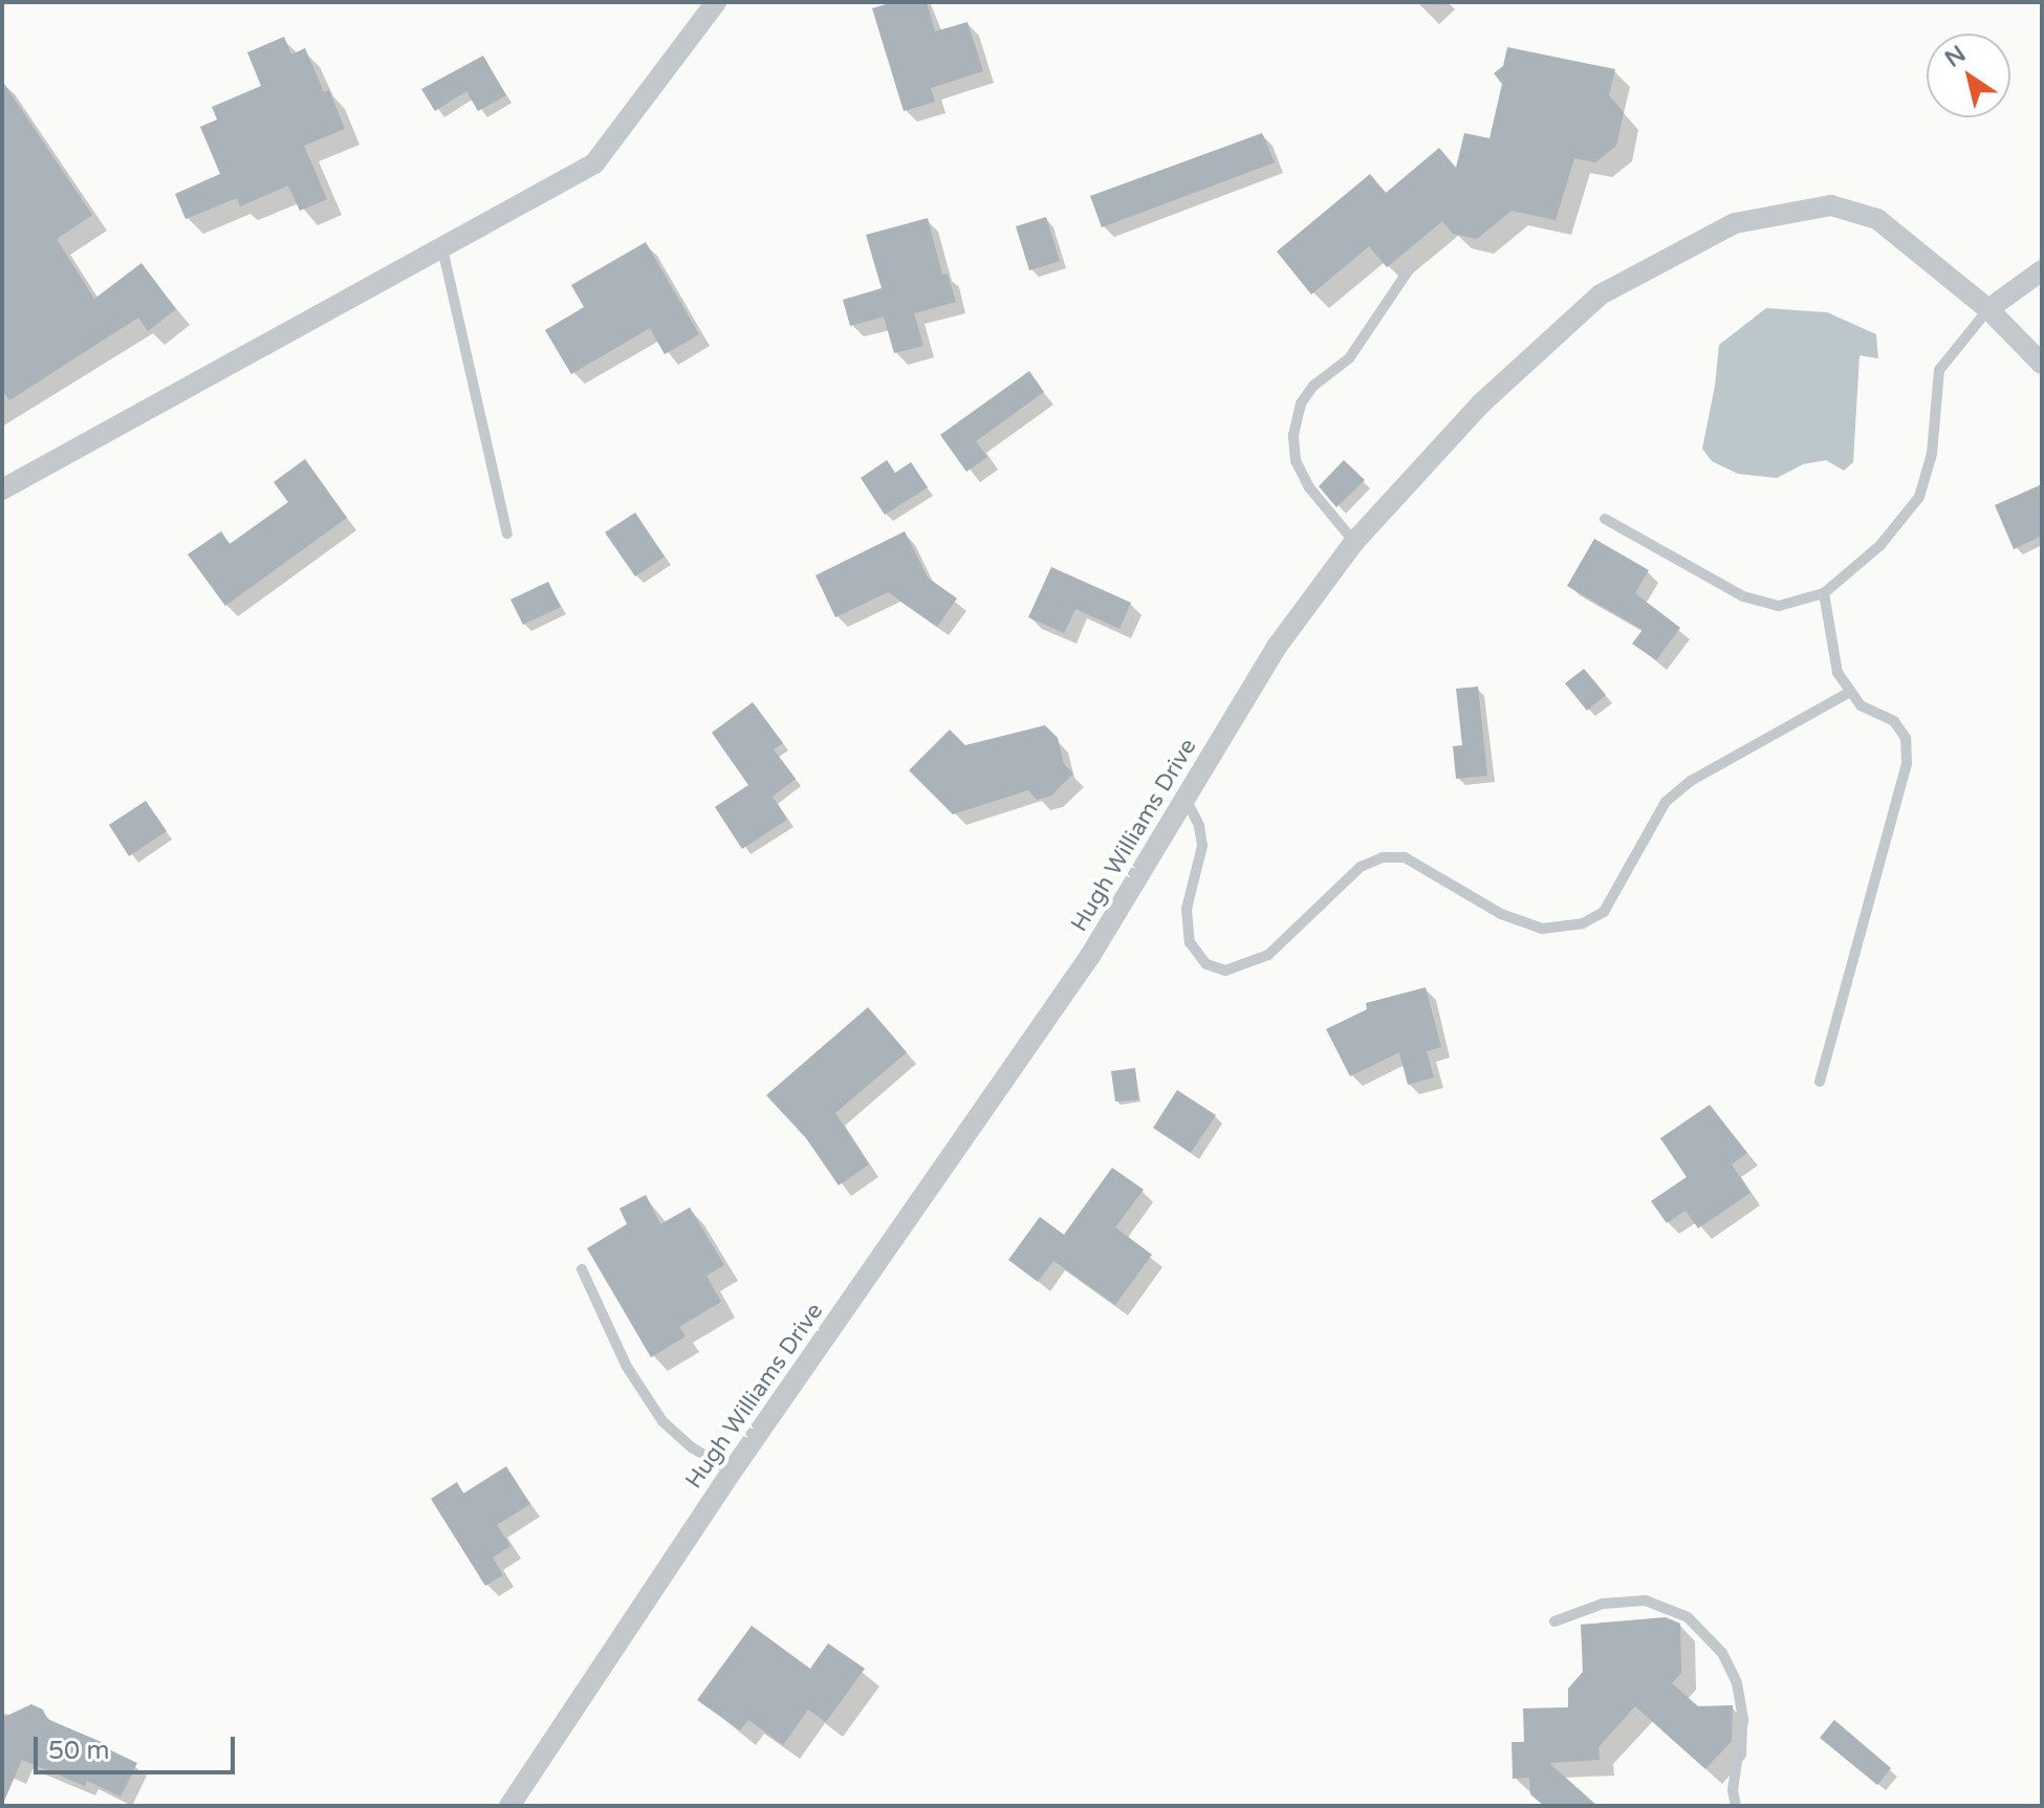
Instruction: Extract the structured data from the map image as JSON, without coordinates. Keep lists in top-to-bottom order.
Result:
{
  "streets": {
    "street": ["Hugh Williams Drive"]
  },
  "scale_bar": "50 m",
  "north": "top left"
}
